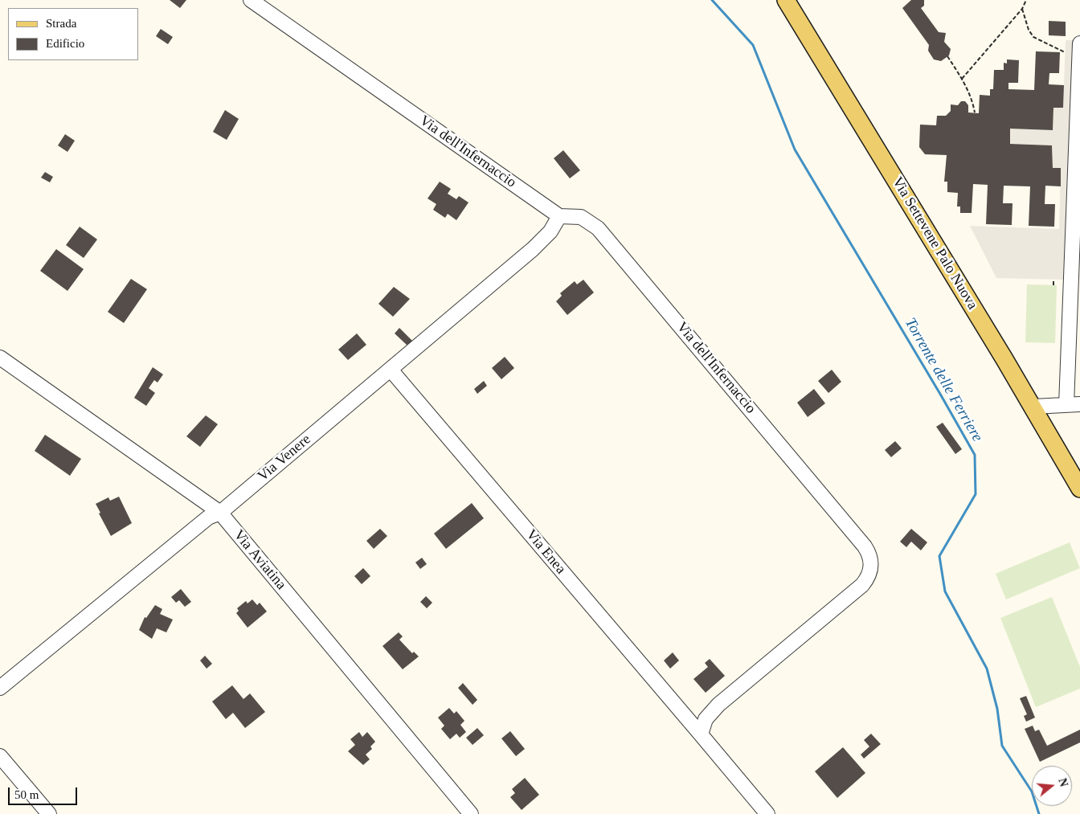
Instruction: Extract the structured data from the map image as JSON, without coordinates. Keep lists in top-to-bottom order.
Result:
{
  "streets": {
    "main road": ["Via Settevene Palo Nuova"],
    "street": [
      "Via dell'Infernaccio",
      "Via Venere",
      "Via Enea",
      "Via Aviatina"
    ]
  },
  "crossings": [
    ["Via dell'Infernaccio", "Via Venere"],
    ["Via dell'Infernaccio", "Via Enea"],
    ["Via Venere", "Via Enea"],
    ["Via Venere", "Via Aviatina"]
  ],
  "water": ["Torrente delle Ferriere"],
  "legend": ["Strada", "Edificio"],
  "scale_bar": "50 m",
  "north": "right"
}
